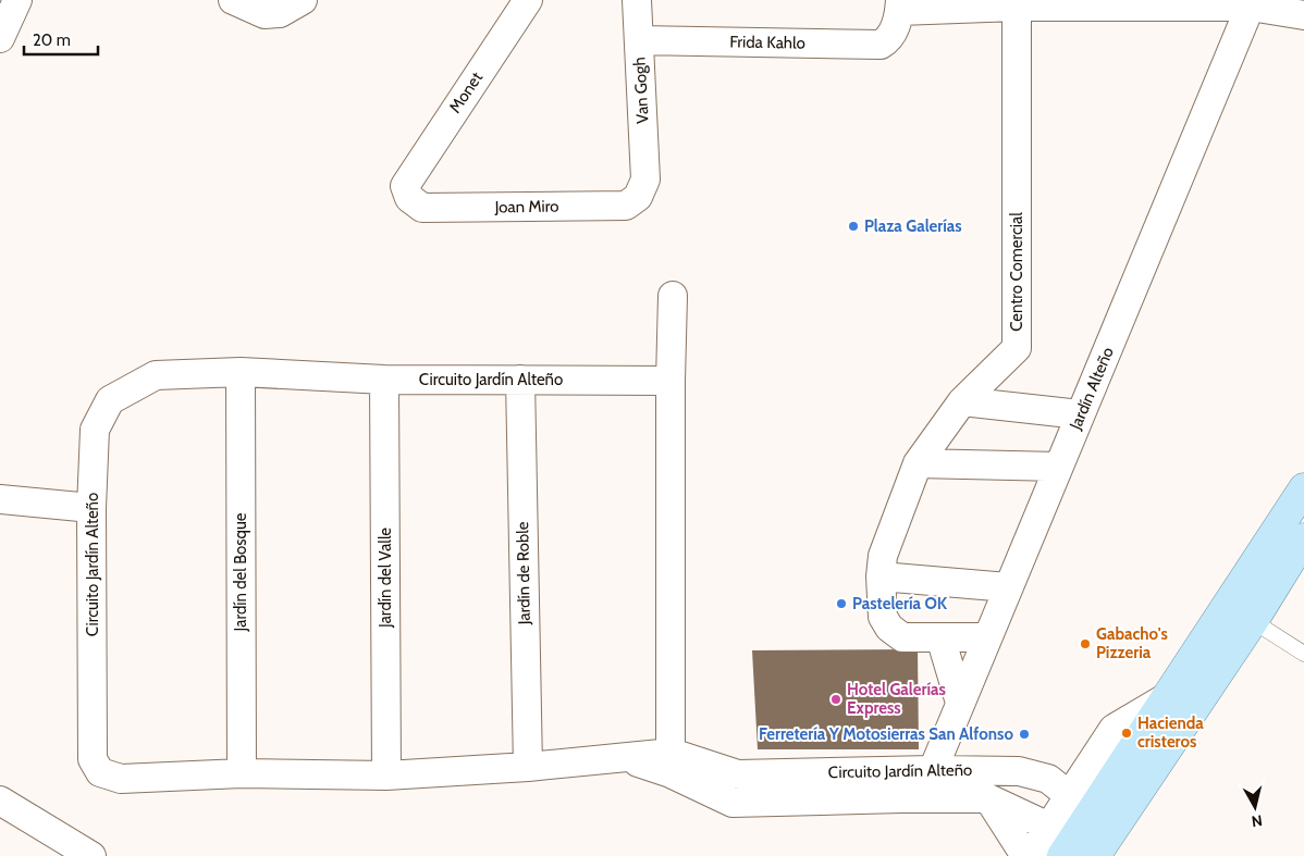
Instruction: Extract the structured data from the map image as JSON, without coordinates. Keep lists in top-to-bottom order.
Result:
{
  "streets": {
    "street": [
      "Frida Kahlo",
      "Van Gogh",
      "Monet",
      "Joan Miro",
      "Centro Comercial",
      "Circuito Jardín Alteño",
      "Jardín Alteño",
      "Jardín del Bosque",
      "Jardín de Roble",
      "Jardín del Valle"
    ]
  },
  "crossings": [
    ["Frida Kahlo", "Van Gogh"],
    ["Van Gogh", "Joan Miro"],
    ["Monet", "Joan Miro"],
    ["Centro Comercial", "Jardín Alteño"],
    ["Circuito Jardín Alteño", "Jardín Alteño"],
    ["Circuito Jardín Alteño", "Jardín del Bosque"],
    ["Circuito Jardín Alteño", "Jardín de Roble"],
    ["Circuito Jardín Alteño", "Jardín del Valle"]
  ],
  "places": [
    "Plaza Galerías",
    "Pastelería OK",
    "Gabacho's Pizzeria",
    "Hotel Galerías Express",
    "Hacienda cristeros",
    "Ferretería Y Motosierras San Alfonso"
  ],
  "scale_bar": "20 m",
  "north": "bottom"
}
